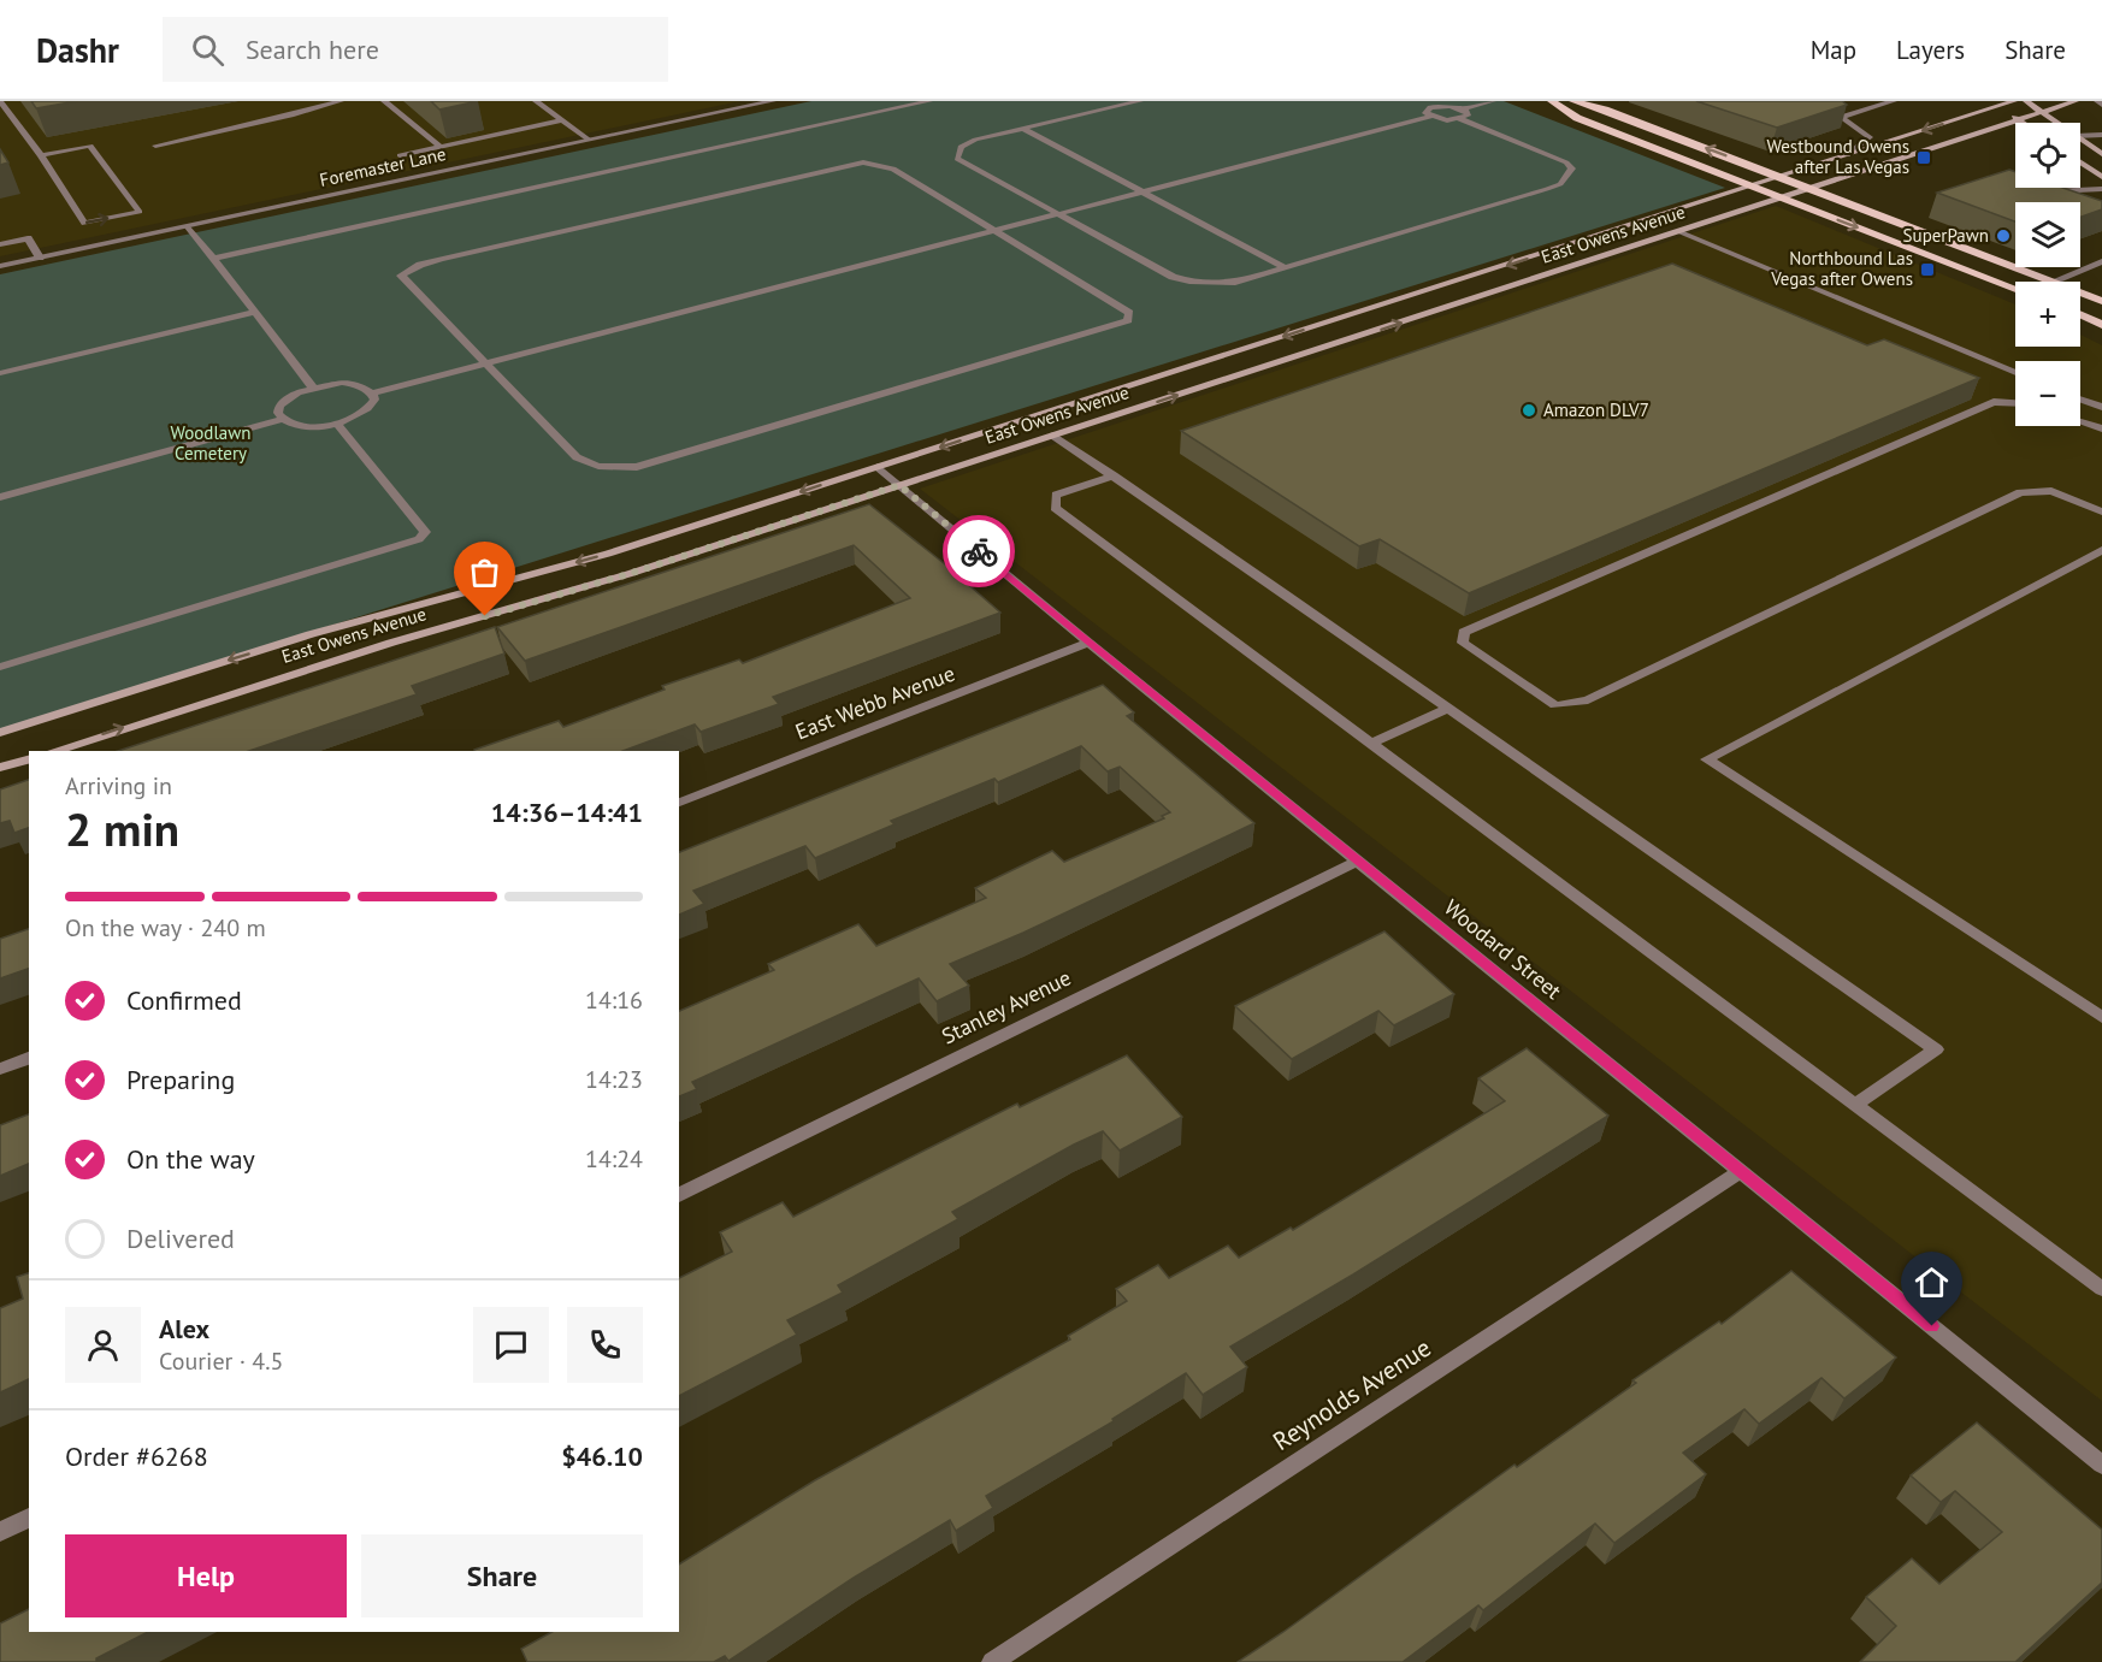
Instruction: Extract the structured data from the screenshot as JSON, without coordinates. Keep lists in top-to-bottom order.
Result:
{
  "streets": {
    "main road": ["East Owens Avenue"],
    "street": [
      "Foremaster Lane",
      "East Webb Avenue",
      "Woodard Street",
      "Stanley Avenue",
      "Reynolds Avenue"
    ]
  },
  "crossings": [
    ["East Owens Avenue", "Woodard Street"],
    ["East Webb Avenue", "Woodard Street"],
    ["Woodard Street", "Stanley Avenue"],
    ["Woodard Street", "Reynolds Avenue"]
  ],
  "parks": ["Woodlawn Cemetery"],
  "places": {
    "transit": ["Westbound Owens after Las Vegas", "Northbound Las Vegas after Owens"],
    "other": ["SuperPawn", "Amazon DLV7"]
  },
  "page": {
    "header": "Dashr",
    "search": "Search here",
    "nav": ["Map", "Layers", "Share"],
    "map_buttons": ["+", "−"],
    "heading": ["2 min", "Arriving in", "14:36–14:41"],
    "panel": [
      "Alex",
      "Courier · 4.5",
      "Order #6268",
      "$46.10"
    ],
    "bar": "On the way · 240 m",
    "list": [
      ["Confirmed", "14:16"],
      ["Preparing", "14:23"],
      ["On the way", "14:24"],
      "Delivered"
    ],
    "buttons": ["Help", "Share"]
  }
}
